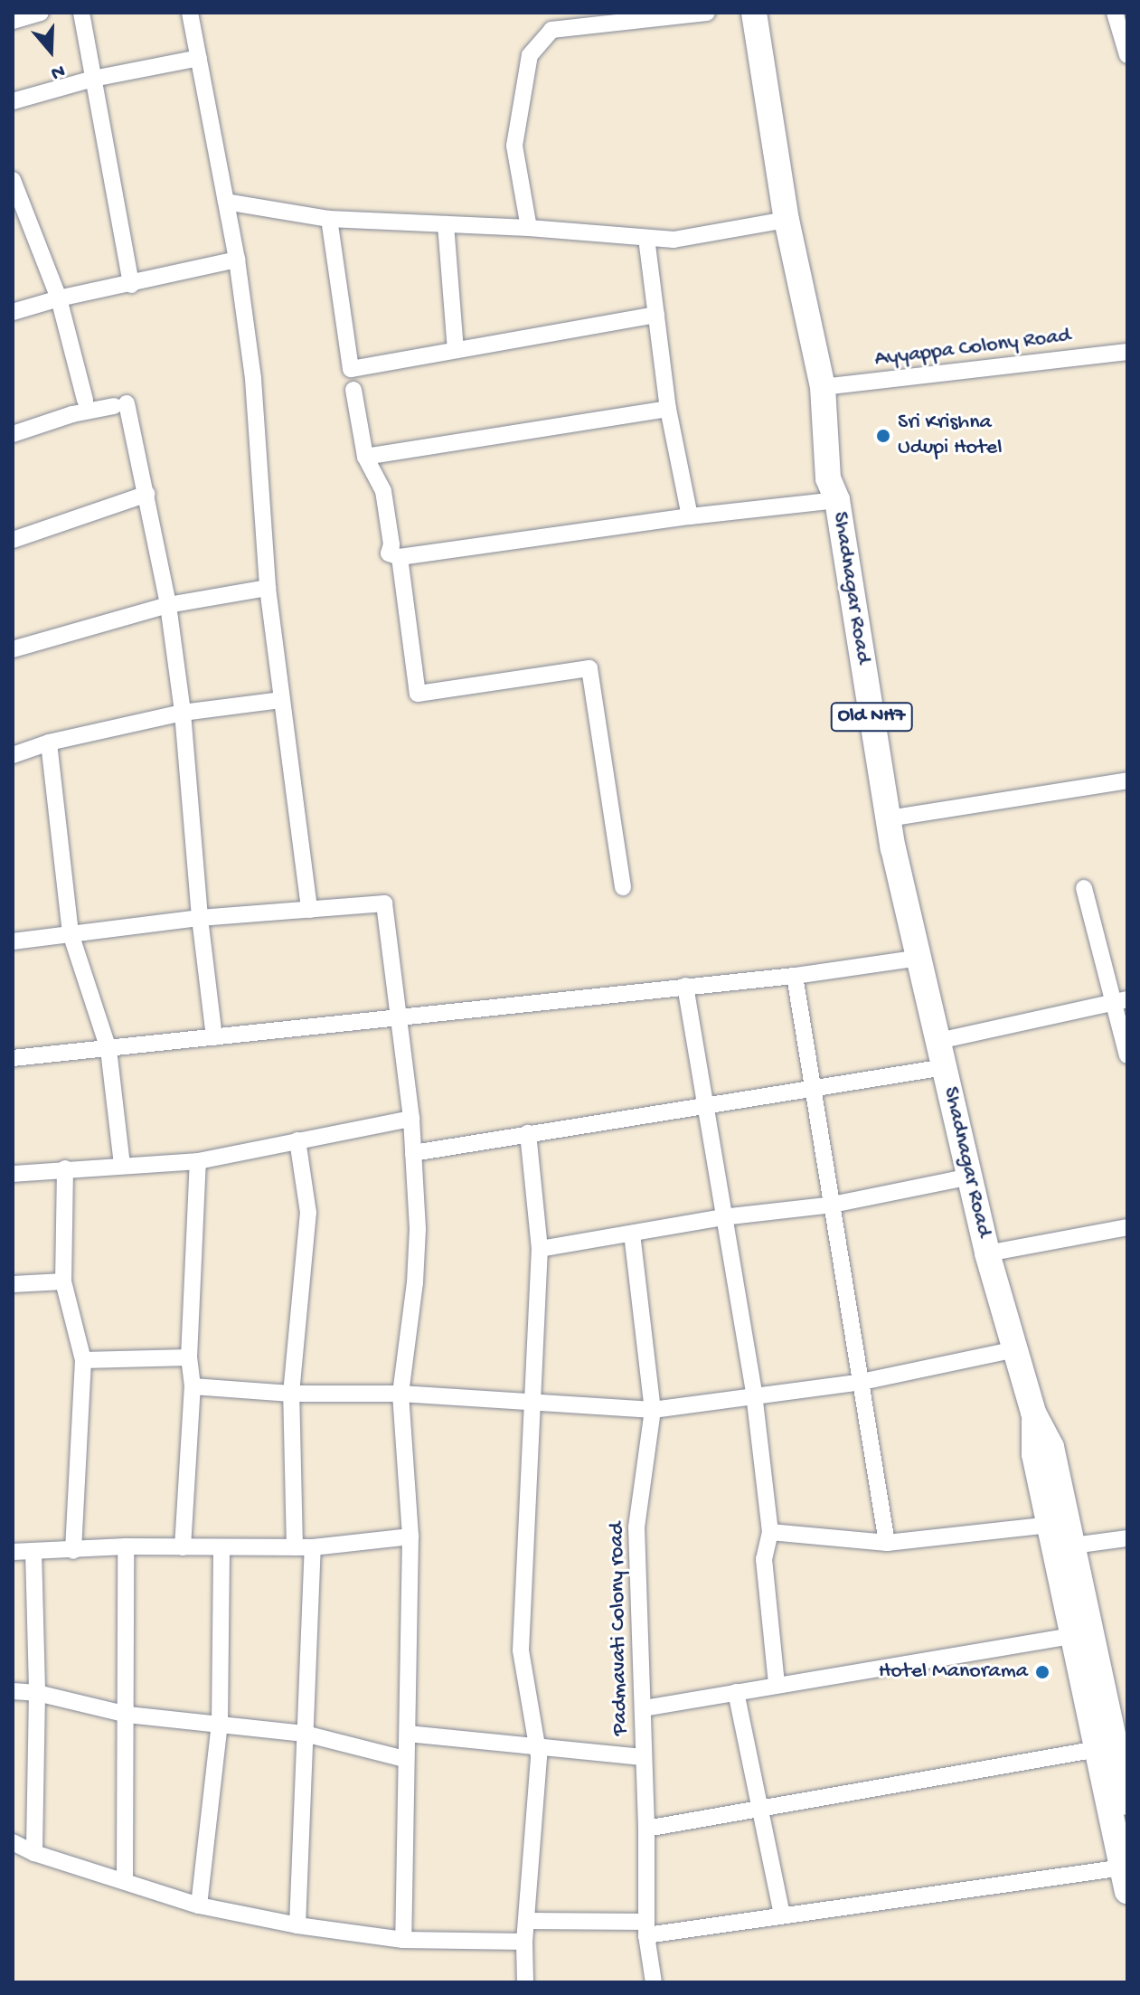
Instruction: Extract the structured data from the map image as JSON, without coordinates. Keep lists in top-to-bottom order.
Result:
{
  "streets": {
    "main road": ["Shadnagar Road", "Old NH7"],
    "street": ["Ayyappa Colony Road", "Padmavati Colony road"]
  },
  "crossings": [
    ["Ayyappa Colony Road", "Shadnagar Road"]
  ],
  "places": ["Sri Krishna Udupi Hotel", "Hotel Manorama"],
  "north": "bottom"
}
